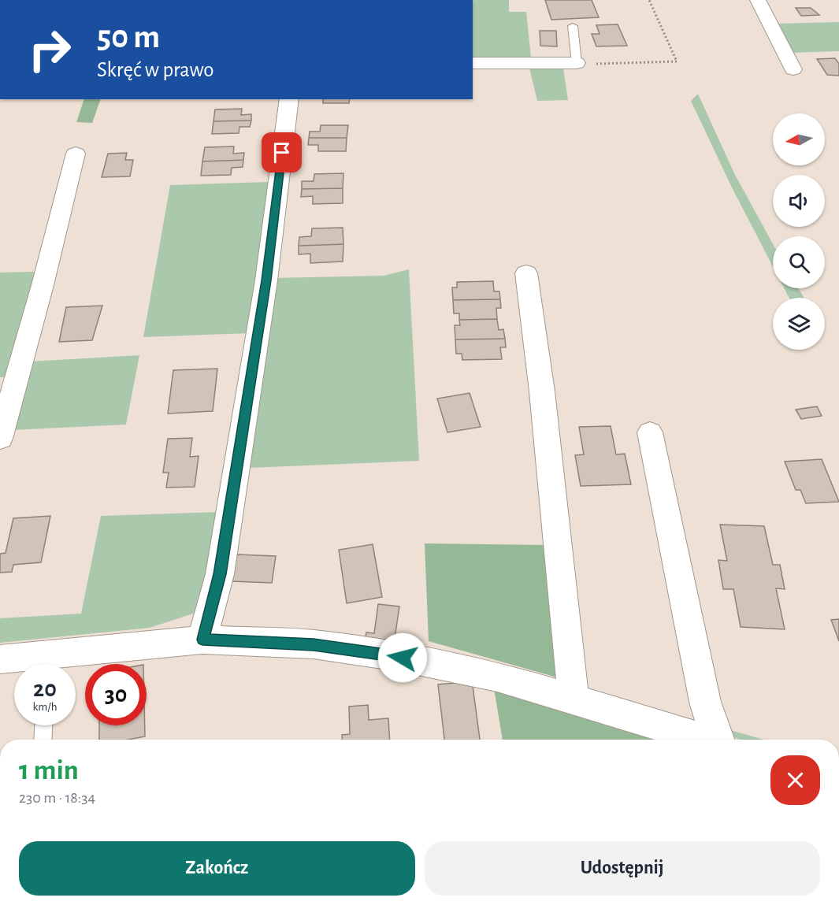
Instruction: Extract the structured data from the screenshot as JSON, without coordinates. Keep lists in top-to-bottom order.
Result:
{
  "north": "left",
  "page": {
    "turn": ["50 m", "Skręć w prawo"],
    "speed": "20 km/h",
    "limit": "30",
    "heading": ["1 min", "230 m · 18:34"],
    "buttons": ["Zakończ", "Udostępnij"]
  }
}
